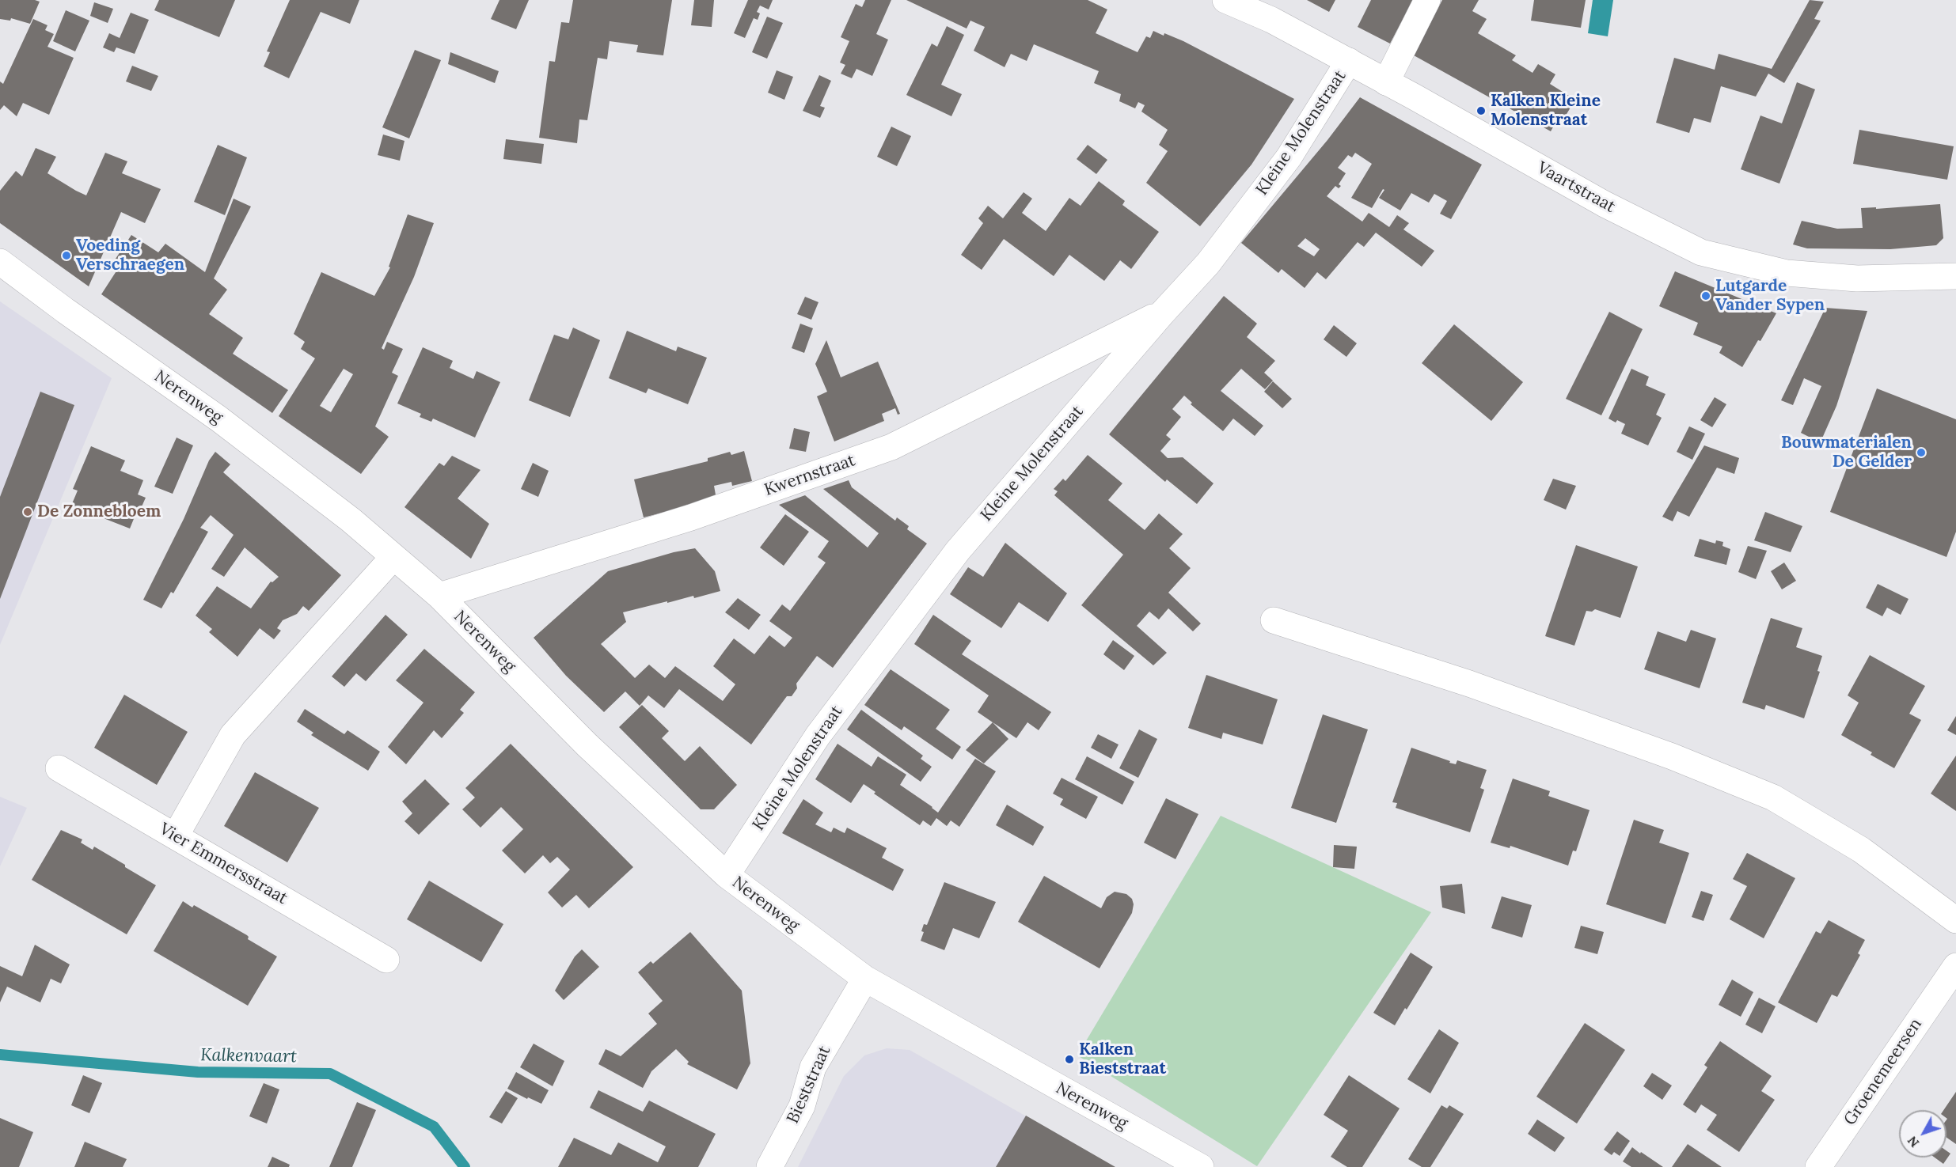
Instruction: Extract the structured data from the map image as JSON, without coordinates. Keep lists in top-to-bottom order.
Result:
{
  "streets": {
    "street": [
      "Kleine Molenstraat",
      "Vaartstraat",
      "Nerenweg",
      "Kwernstraat",
      "Vier Emmersstraat",
      "Groenemeersen",
      "Bieststraat"
    ]
  },
  "crossings": [
    ["Kleine Molenstraat", "Vaartstraat"],
    ["Kleine Molenstraat", "Nerenweg"],
    ["Kleine Molenstraat", "Kwernstraat"],
    ["Nerenweg", "Kwernstraat"],
    ["Nerenweg", "Bieststraat"]
  ],
  "water": ["Kalkenvaart"],
  "places": [
    "Kalken Kleine Molenstraat",
    "Voeding Verschraegen",
    "Lutgarde Vander Sypen",
    "Bouwmaterialen De Gelder",
    "De Zonnebloem",
    "Kalken Bieststraat"
  ],
  "north": "bottom left"
}
